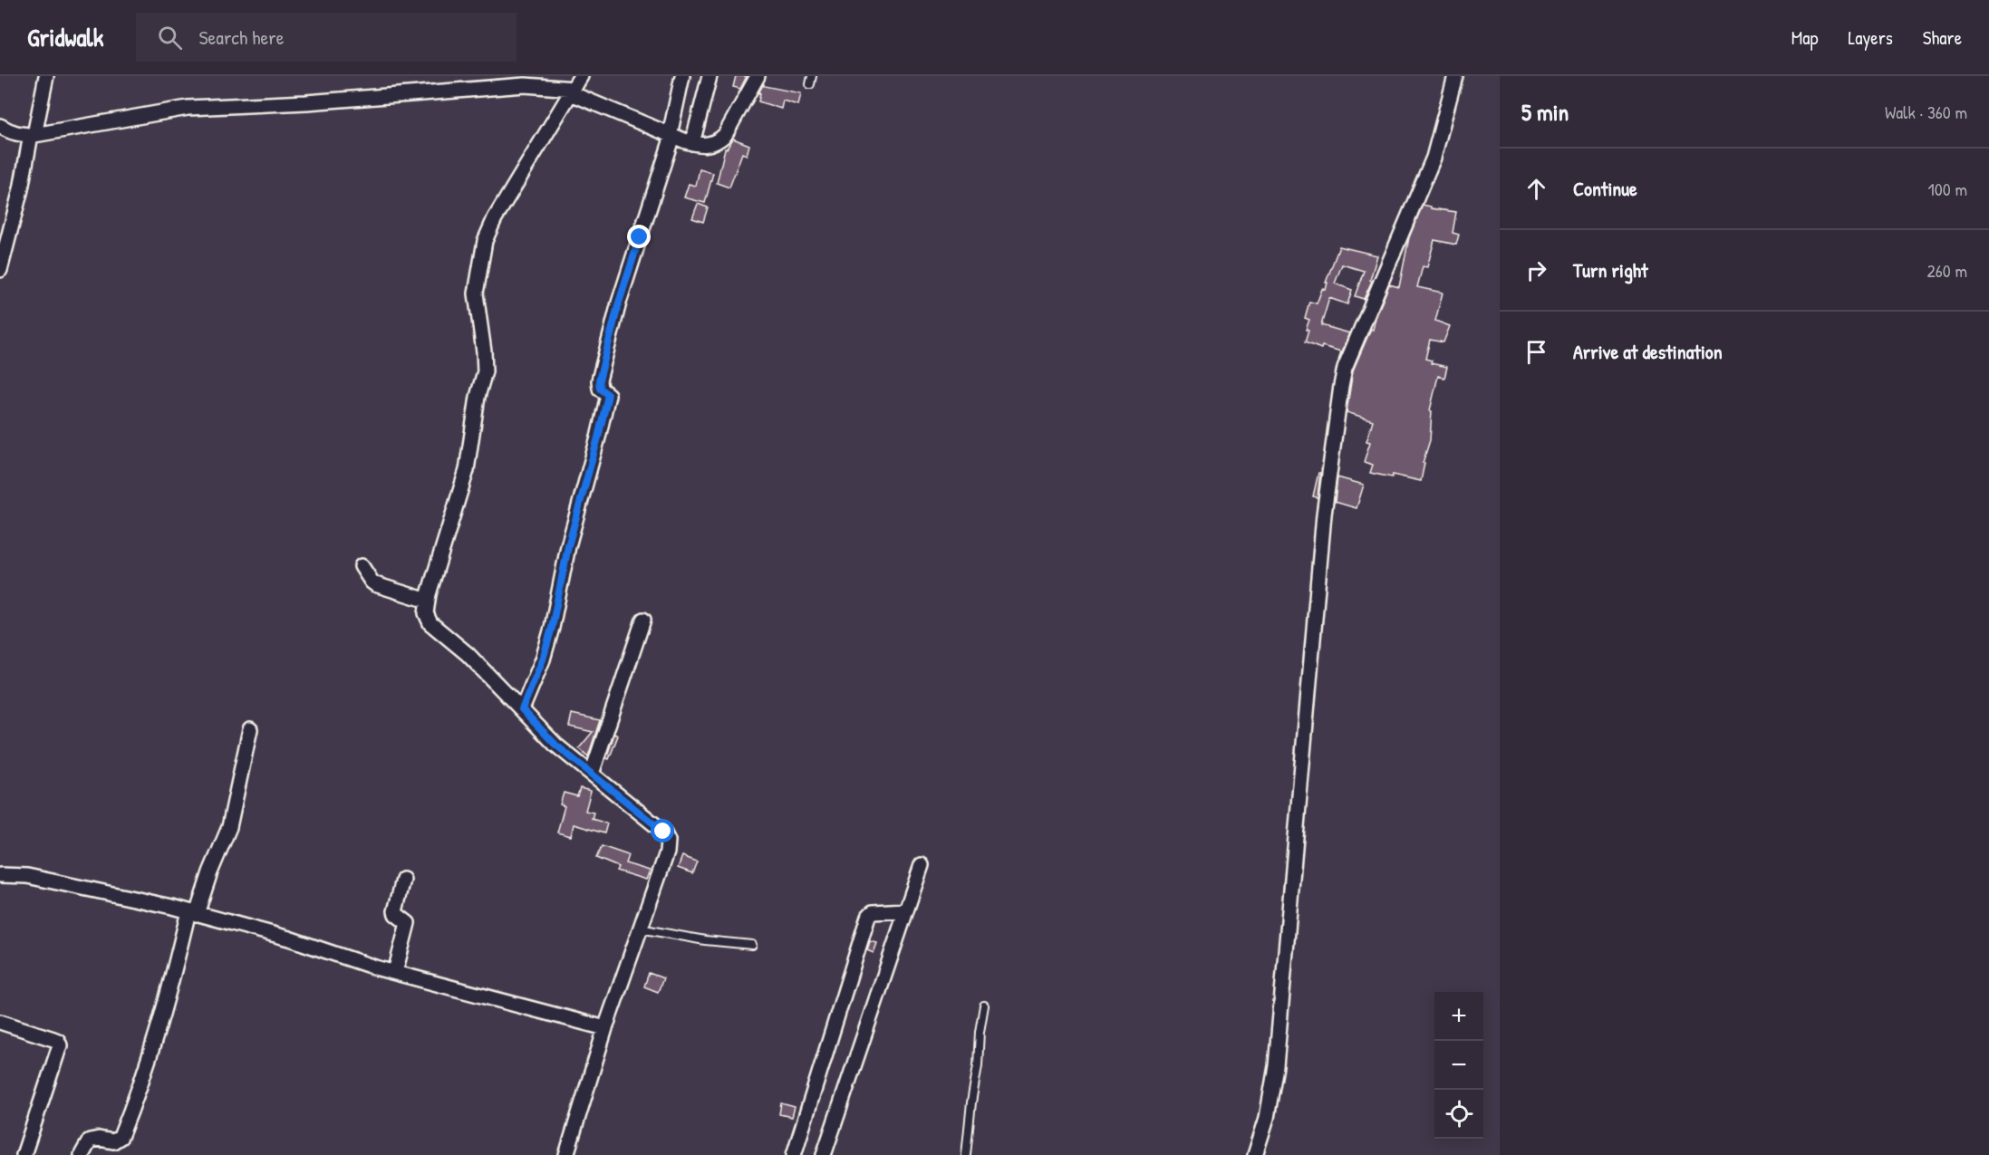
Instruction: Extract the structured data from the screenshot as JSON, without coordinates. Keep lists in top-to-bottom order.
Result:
{
  "page": {
    "header": "Gridwalk",
    "search": "Search here",
    "nav": ["Map", "Layers", "Share"],
    "heading": ["5 min", "Walk · 360 m"],
    "list": [
      ["Continue", "100 m"],
      ["Turn right", "260 m"],
      "Arrive at destination"
    ],
    "map_buttons": ["+", "−"]
  }
}
